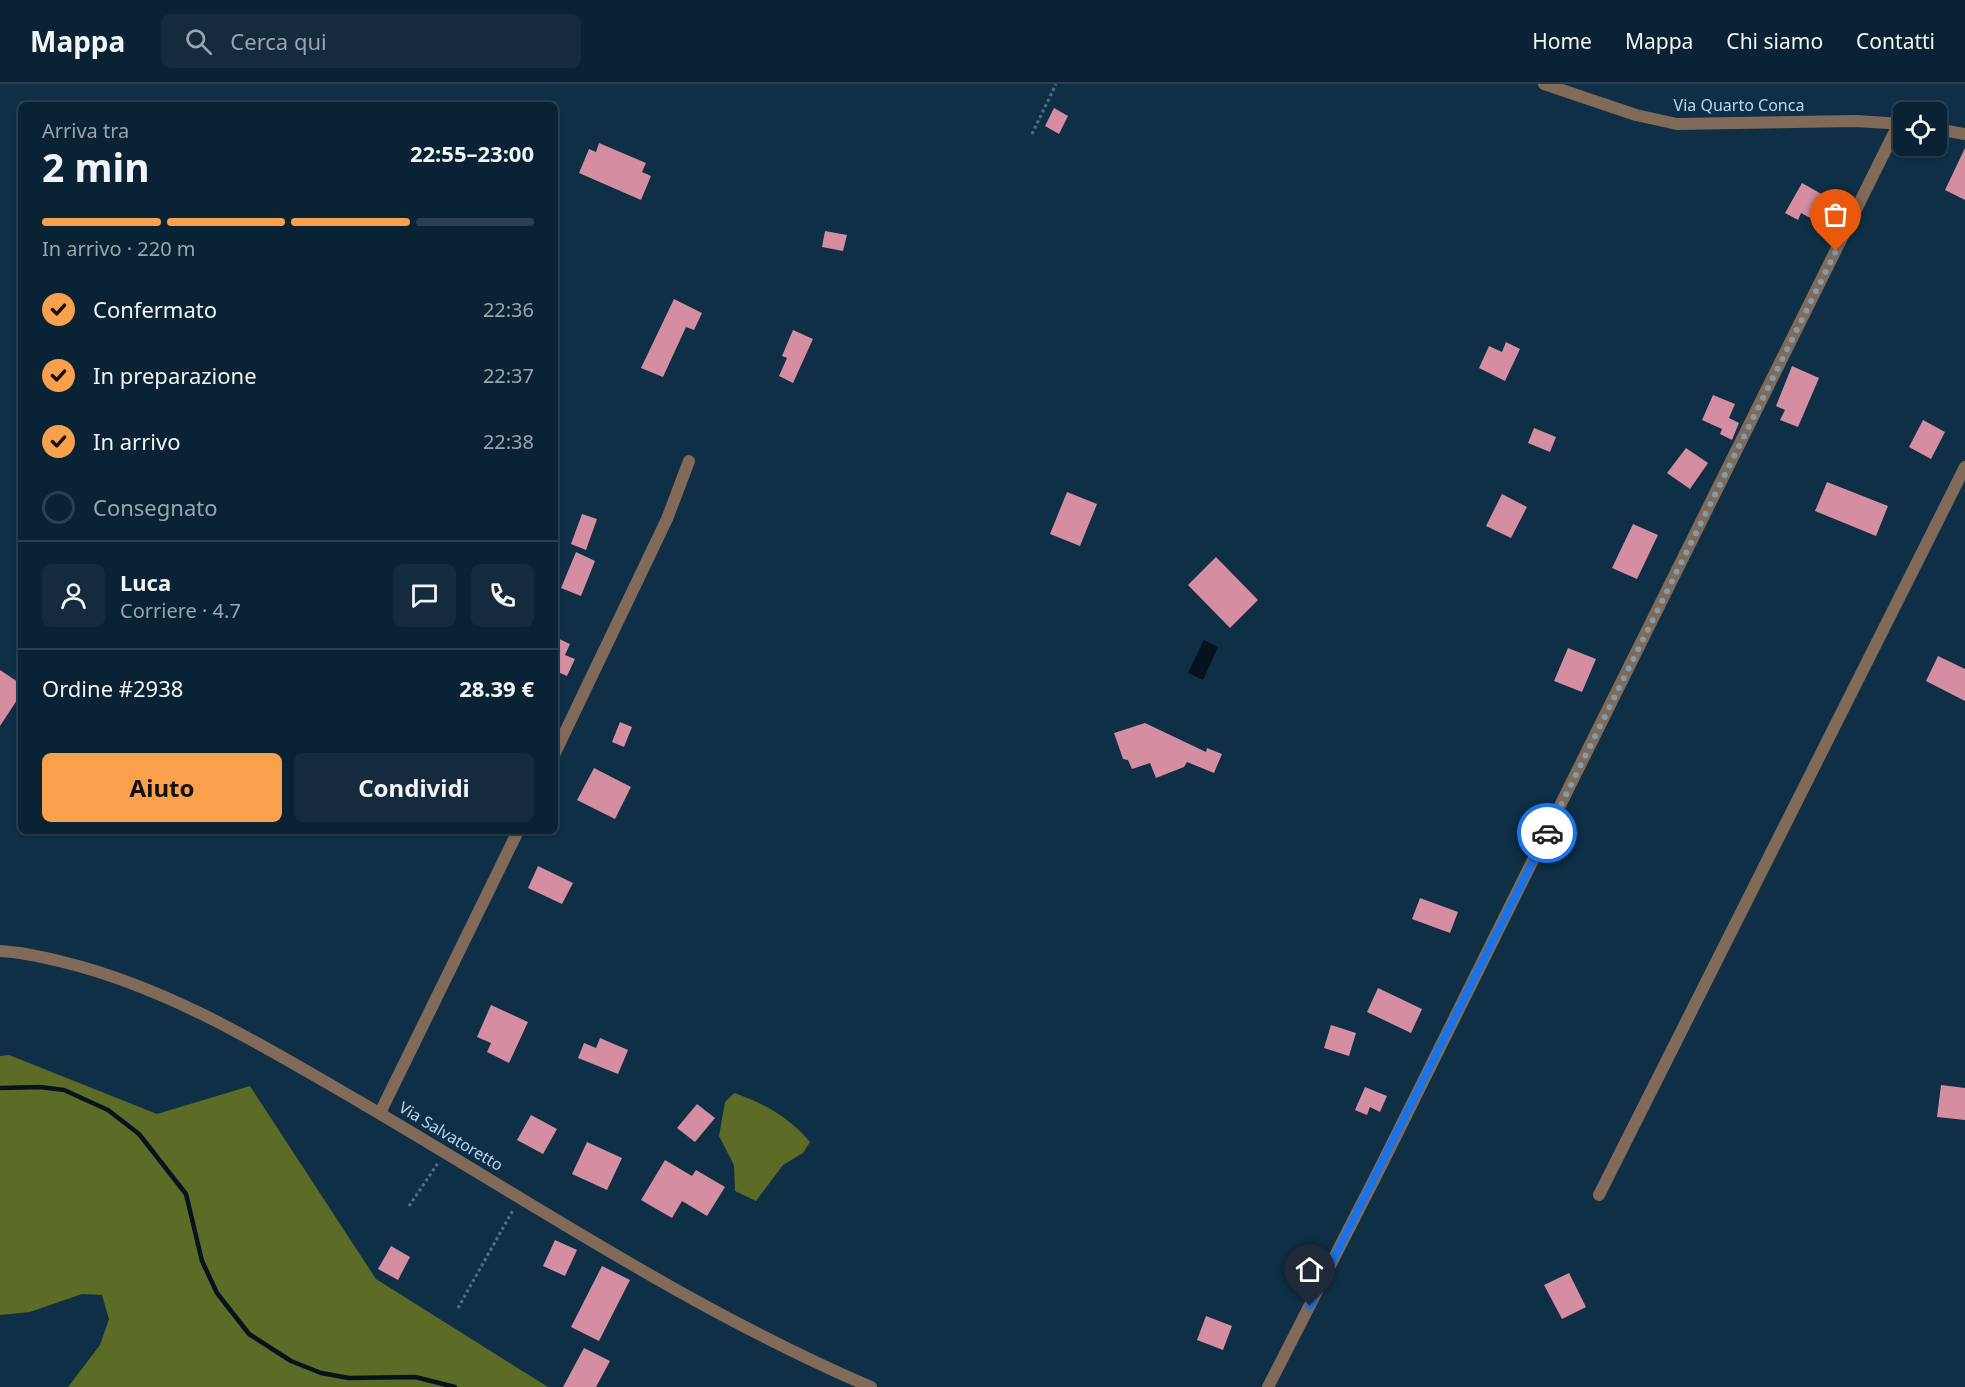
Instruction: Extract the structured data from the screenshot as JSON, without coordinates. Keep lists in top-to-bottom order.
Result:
{
  "streets": {
    "street": ["Via Quarto Conca", "Via Salvatoretto"]
  },
  "page": {
    "header": "Mappa",
    "search": "Cerca qui",
    "nav": [
      "Home",
      "Mappa",
      "Chi siamo",
      "Contatti"
    ],
    "heading": ["2 min", "Arriva tra", "22:55–23:00"],
    "panel": [
      "Luca",
      "Corriere · 4.7",
      "Ordine #2938",
      "28.39 €"
    ],
    "bar": "In arrivo · 220 m",
    "list": [
      ["Confermato", "22:36"],
      ["In preparazione", "22:37"],
      ["In arrivo", "22:38"],
      "Consegnato"
    ],
    "buttons": ["Aiuto", "Condividi"]
  }
}
